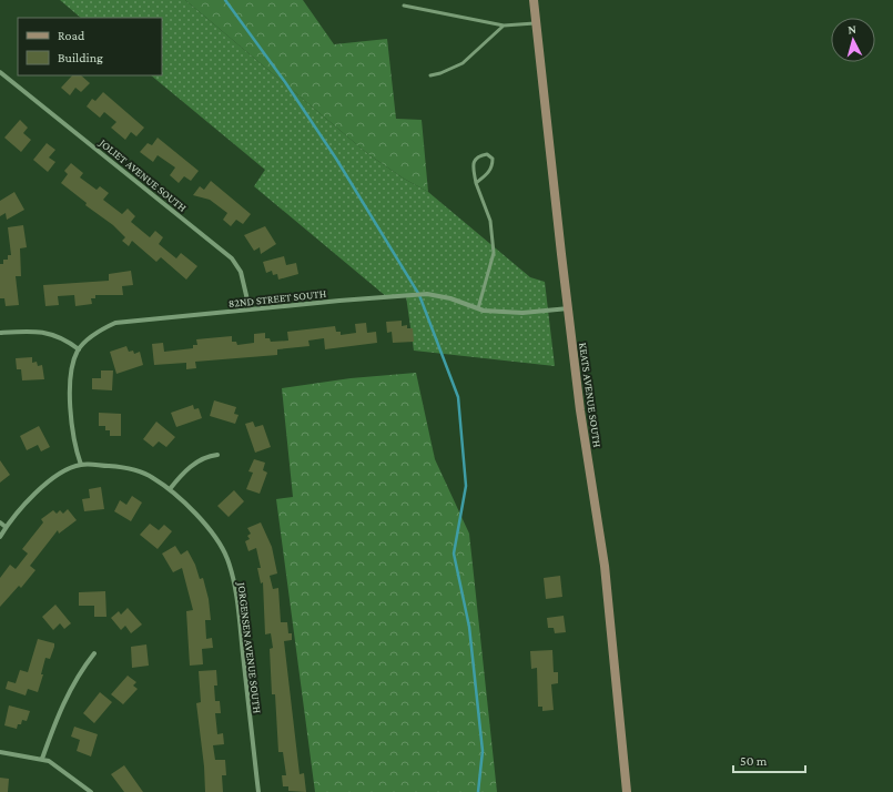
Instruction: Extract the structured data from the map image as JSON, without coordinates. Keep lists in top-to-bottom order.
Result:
{
  "streets": {
    "main road": ["KEATS AVENUE SOUTH"],
    "street": ["JOLIET AVENUE SOUTH", "82ND STREET SOUTH", "JORGENSEN AVENUE SOUTH"]
  },
  "crossings": [
    ["JOLIET AVENUE SOUTH", "82ND STREET SOUTH"],
    ["82ND STREET SOUTH", "KEATS AVENUE SOUTH"]
  ],
  "legend": ["Road", "Building"],
  "scale_bar": "50 m",
  "north": "top"
}
